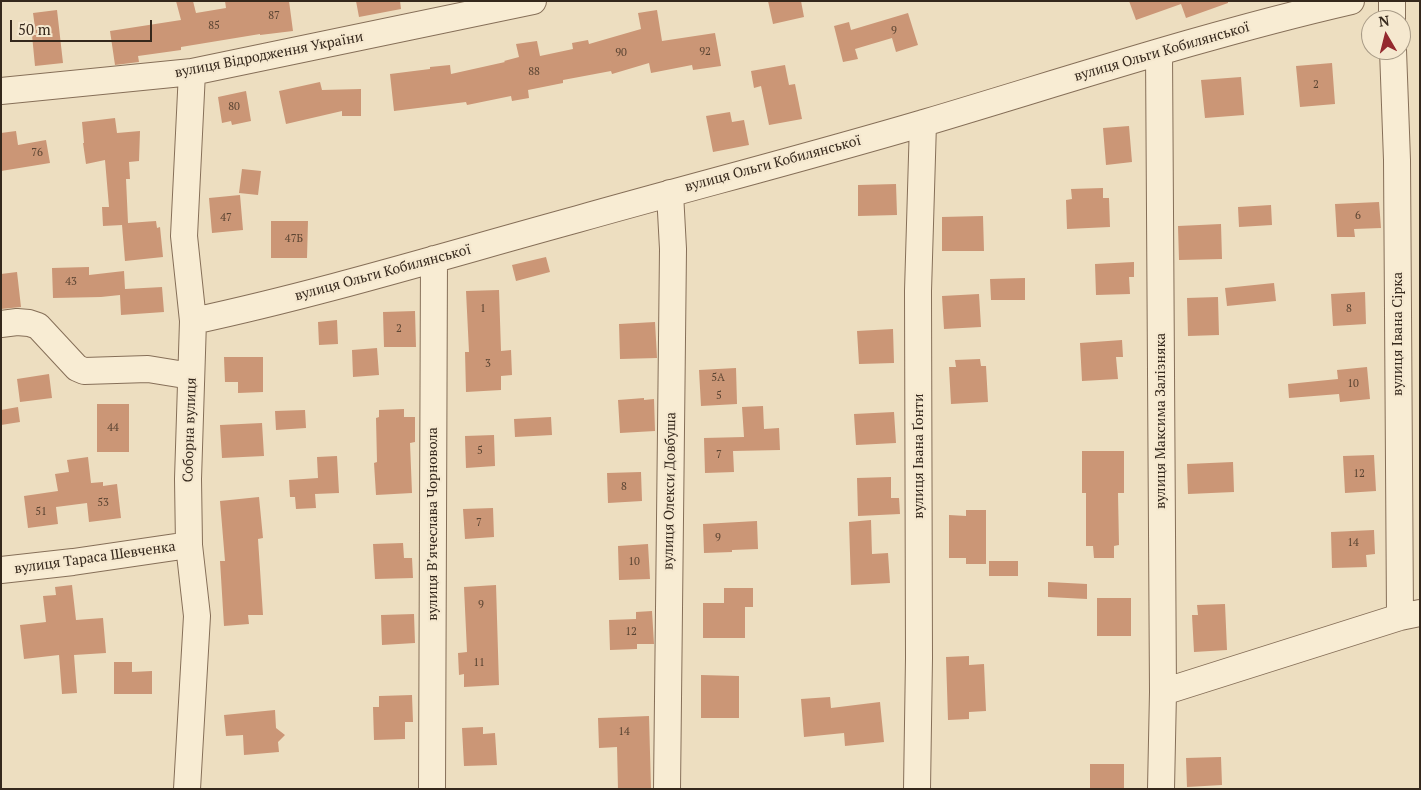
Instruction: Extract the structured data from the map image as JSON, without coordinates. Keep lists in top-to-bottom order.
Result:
{
  "streets": {
    "street": [
      "вулиця Ольги Кобилянської",
      "вулиця Відродження України",
      "вулиця Івана Сірка",
      "вулиця Максима Залізняка",
      "Соборна вулиця",
      "вулиця Івана Ґонти",
      "вулиця Олекси Довбуша",
      "вулиця Вʼячеслава Чорновола",
      "вулиця Тараса Шевченка"
    ]
  },
  "crossings": [
    ["вулиця Ольги Кобилянської", "вулиця Максима Залізняка"],
    ["вулиця Ольги Кобилянської", "Соборна вулиця"],
    ["вулиця Ольги Кобилянської", "вулиця Івана Ґонти"],
    ["вулиця Ольги Кобилянської", "вулиця Олекси Довбуша"],
    ["вулиця Ольги Кобилянської", "вулиця Вʼячеслава Чорновола"],
    ["вулиця Відродження України", "Соборна вулиця"],
    ["Соборна вулиця", "вулиця Тараса Шевченка"]
  ],
  "house_numbers": [
    "87",
    "85",
    "9",
    "92",
    "90",
    "88",
    "2",
    "80",
    "76",
    "6",
    "47",
    "47Б",
    "43",
    "1",
    "8",
    "2",
    "3",
    "5А",
    "10",
    "5",
    "44",
    "5",
    "7",
    "12",
    "8",
    "53",
    "51",
    "7",
    "9",
    "14",
    "10",
    "9",
    "12",
    "11",
    "14"
  ],
  "scale_bar": "50 m",
  "north": "top"
}
